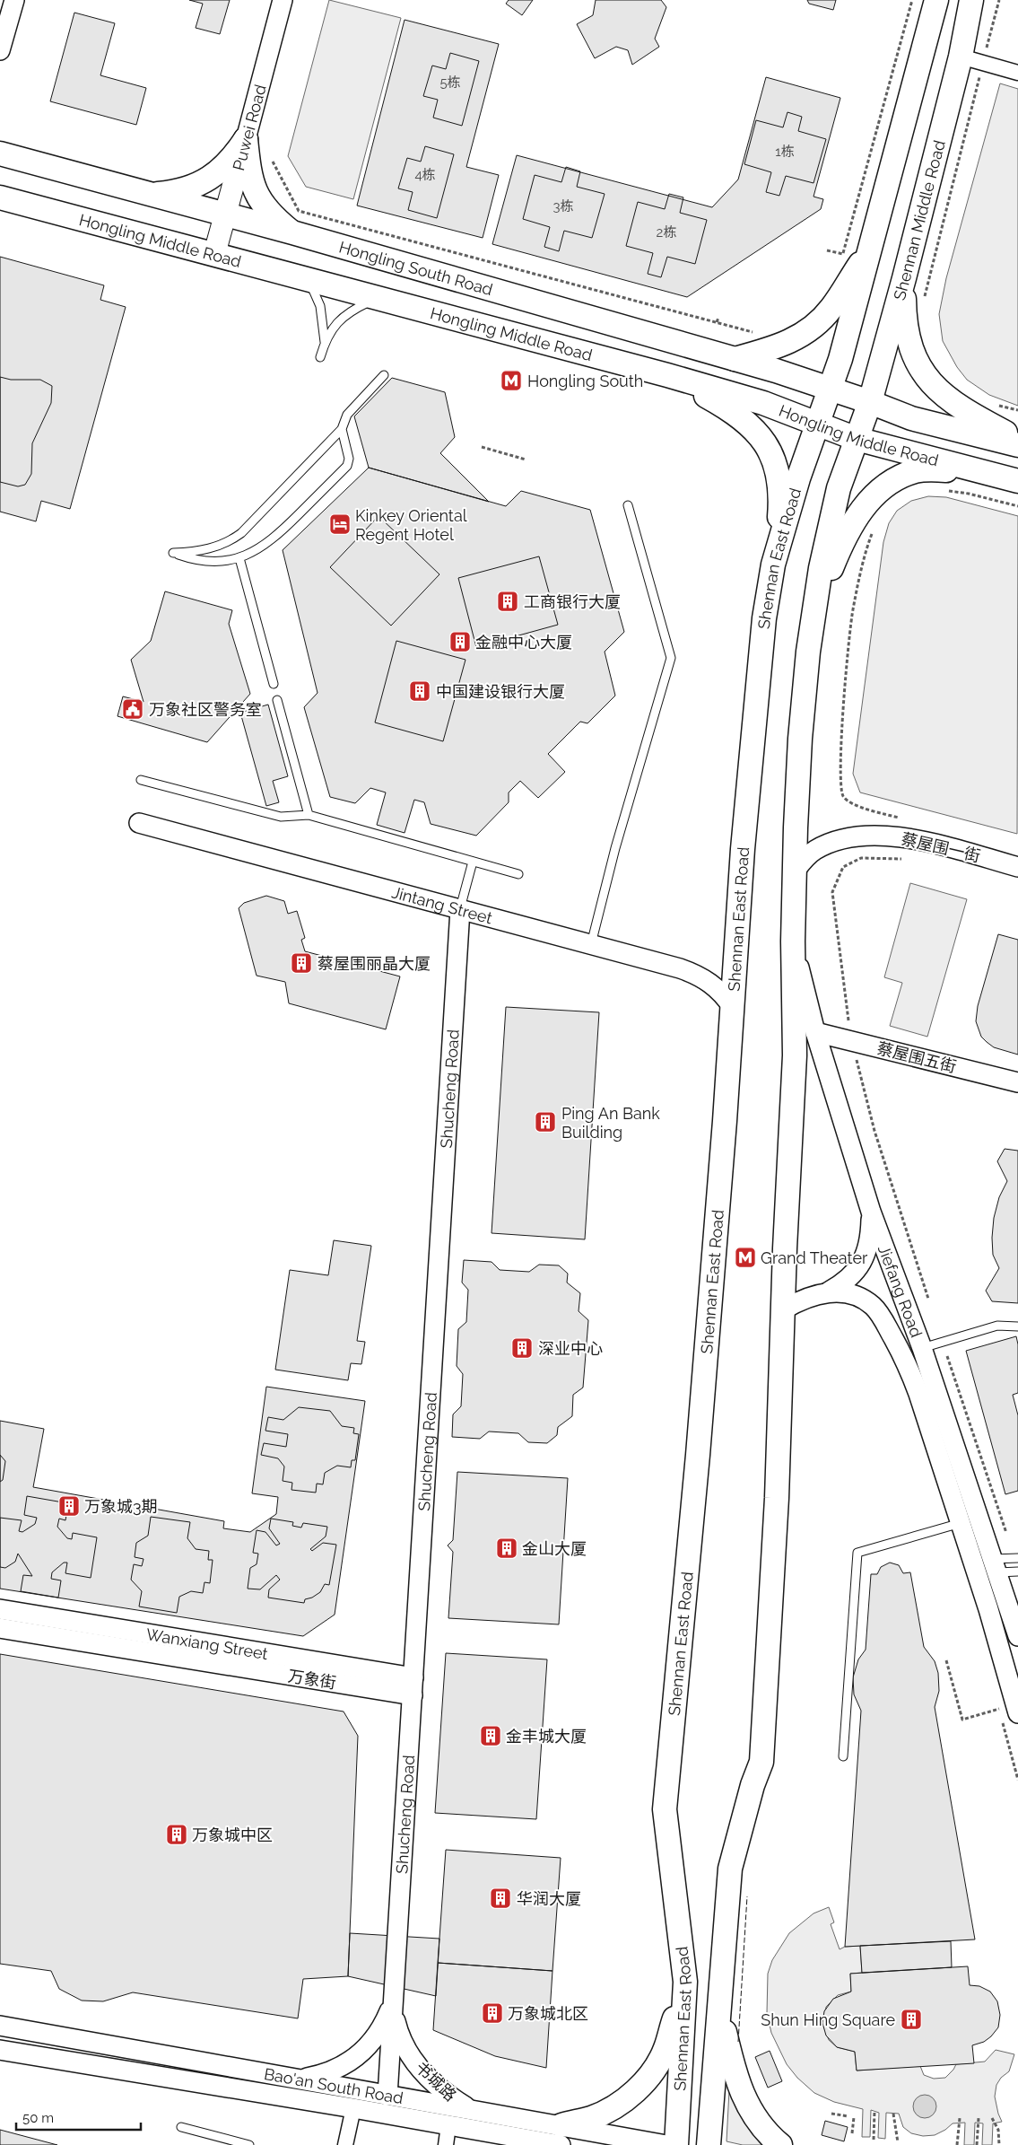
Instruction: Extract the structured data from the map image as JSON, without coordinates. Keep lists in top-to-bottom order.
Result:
{
  "streets": {
    "main road": [
      "Puwei Road",
      "Shennan Middle Road",
      "Hongling Middle Road",
      "Hongling South Road",
      "Shennan East Road"
    ],
    "street": [
      "蔡屋围一街",
      "Jintang Street",
      "蔡屋围五街",
      "Shucheng Road",
      "Jiefang Road",
      "Wanxiang Street",
      "万象街",
      "书城路",
      "Bao'an South Road"
    ]
  },
  "crossings": [
    ["Puwei Road", "Hongling Middle Road"],
    ["Puwei Road", "Hongling South Road"],
    ["Shennan Middle Road", "Hongling Middle Road"],
    ["Hongling Middle Road", "Hongling South Road"],
    ["Hongling Middle Road", "Shennan East Road"],
    ["Shennan East Road", "Jintang Street"],
    ["Jintang Street", "Shucheng Road"],
    ["蔡屋围五街", "Jiefang Road"],
    ["Shucheng Road", "Wanxiang Street"],
    ["Shucheng Road", "万象街"],
    ["Shucheng Road", "书城路"],
    ["Wanxiang Street", "万象街"],
    ["书城路", "Bao'an South Road"]
  ],
  "places": {
    "metro station": ["Hongling South", "Grand Theater"],
    "hotel": ["Kinkey Oriental Regent Hotel"],
    "building": [
      "工商银行大厦",
      "金融中心大厦",
      "中国建设银行大厦",
      "蔡屋围丽晶大厦",
      "Ping An Bank Building",
      "深业中心",
      "万象城3期",
      "金山大厦",
      "金丰城大厦",
      "万象城中区",
      "华润大厦",
      "万象城北区",
      "Shun Hing Square"
    ],
    "public building": ["万象社区警务室"]
  },
  "house_numbers": [
    "5栋",
    "1栋",
    "4栋",
    "3栋",
    "2栋"
  ],
  "scale_bar": "50 m"
}
